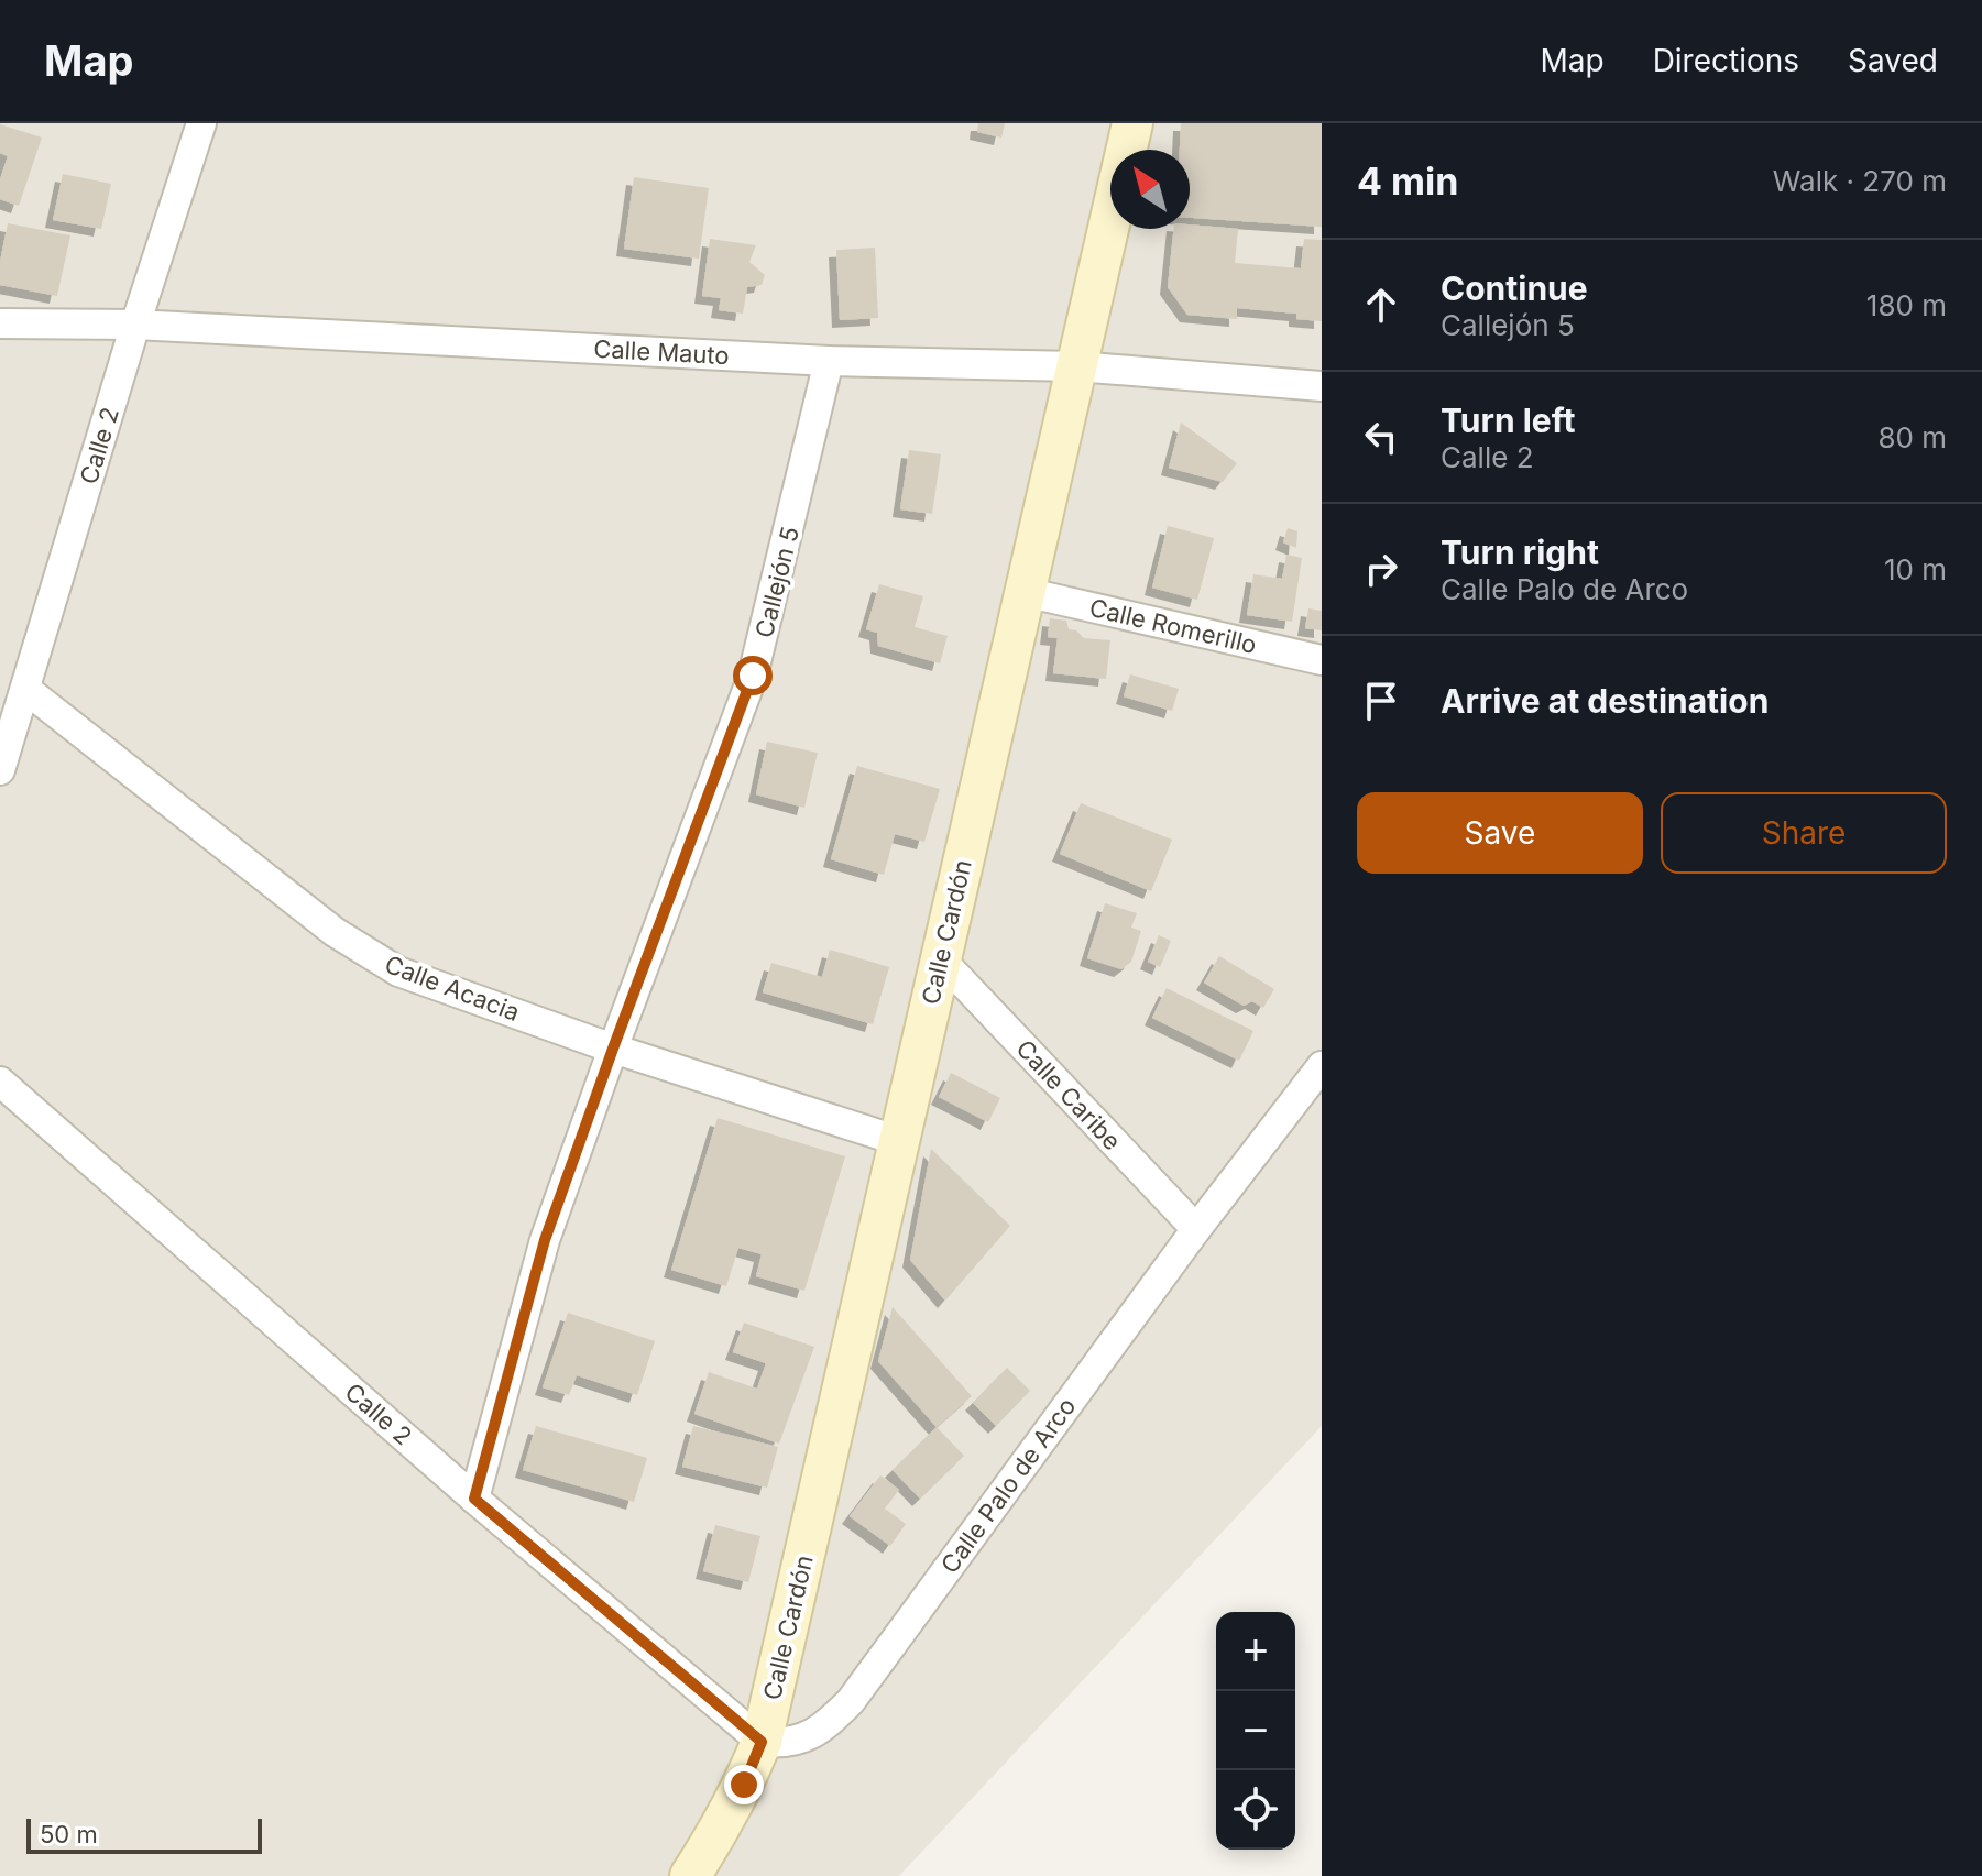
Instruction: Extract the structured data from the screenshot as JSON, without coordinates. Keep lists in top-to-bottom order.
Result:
{
  "streets": {
    "main road": ["Calle Cardón"],
    "street": [
      "Calle Mauto",
      "Calle 2",
      "Callejón 5",
      "Calle Romerillo",
      "Calle Acacia",
      "Calle Caribe",
      "Calle Palo de Arco"
    ]
  },
  "crossings": [
    ["Calle Mauto", "Calle 2"],
    ["Calle Mauto", "Callejón 5"],
    ["Calle Mauto", "Calle Cardón"],
    ["Calle 2", "Callejón 5"],
    ["Calle 2", "Calle Cardón"],
    ["Calle 2", "Calle Acacia"],
    ["Calle 2", "Calle Palo de Arco"],
    ["Callejón 5", "Calle Acacia"],
    ["Calle Romerillo", "Calle Cardón"],
    ["Calle Cardón", "Calle Acacia"],
    ["Calle Cardón", "Calle Caribe"],
    ["Calle Cardón", "Calle Palo de Arco"],
    ["Calle Caribe", "Calle Palo de Arco"]
  ],
  "scale_bar": "50 m",
  "north": "top left",
  "page": {
    "header": "Map",
    "nav": ["Map", "Directions", "Saved"],
    "heading": ["4 min", "Walk · 270 m"],
    "list": [
      ["Continue", "Callejón 5", "180 m"],
      ["Turn left", "Calle 2", "80 m"],
      ["Turn right", "Calle Palo de Arco", "10 m"],
      "Arrive at destination"
    ],
    "buttons": ["Save", "Share"],
    "map_buttons": ["+", "−"],
    "scale": "50 m"
  }
}
